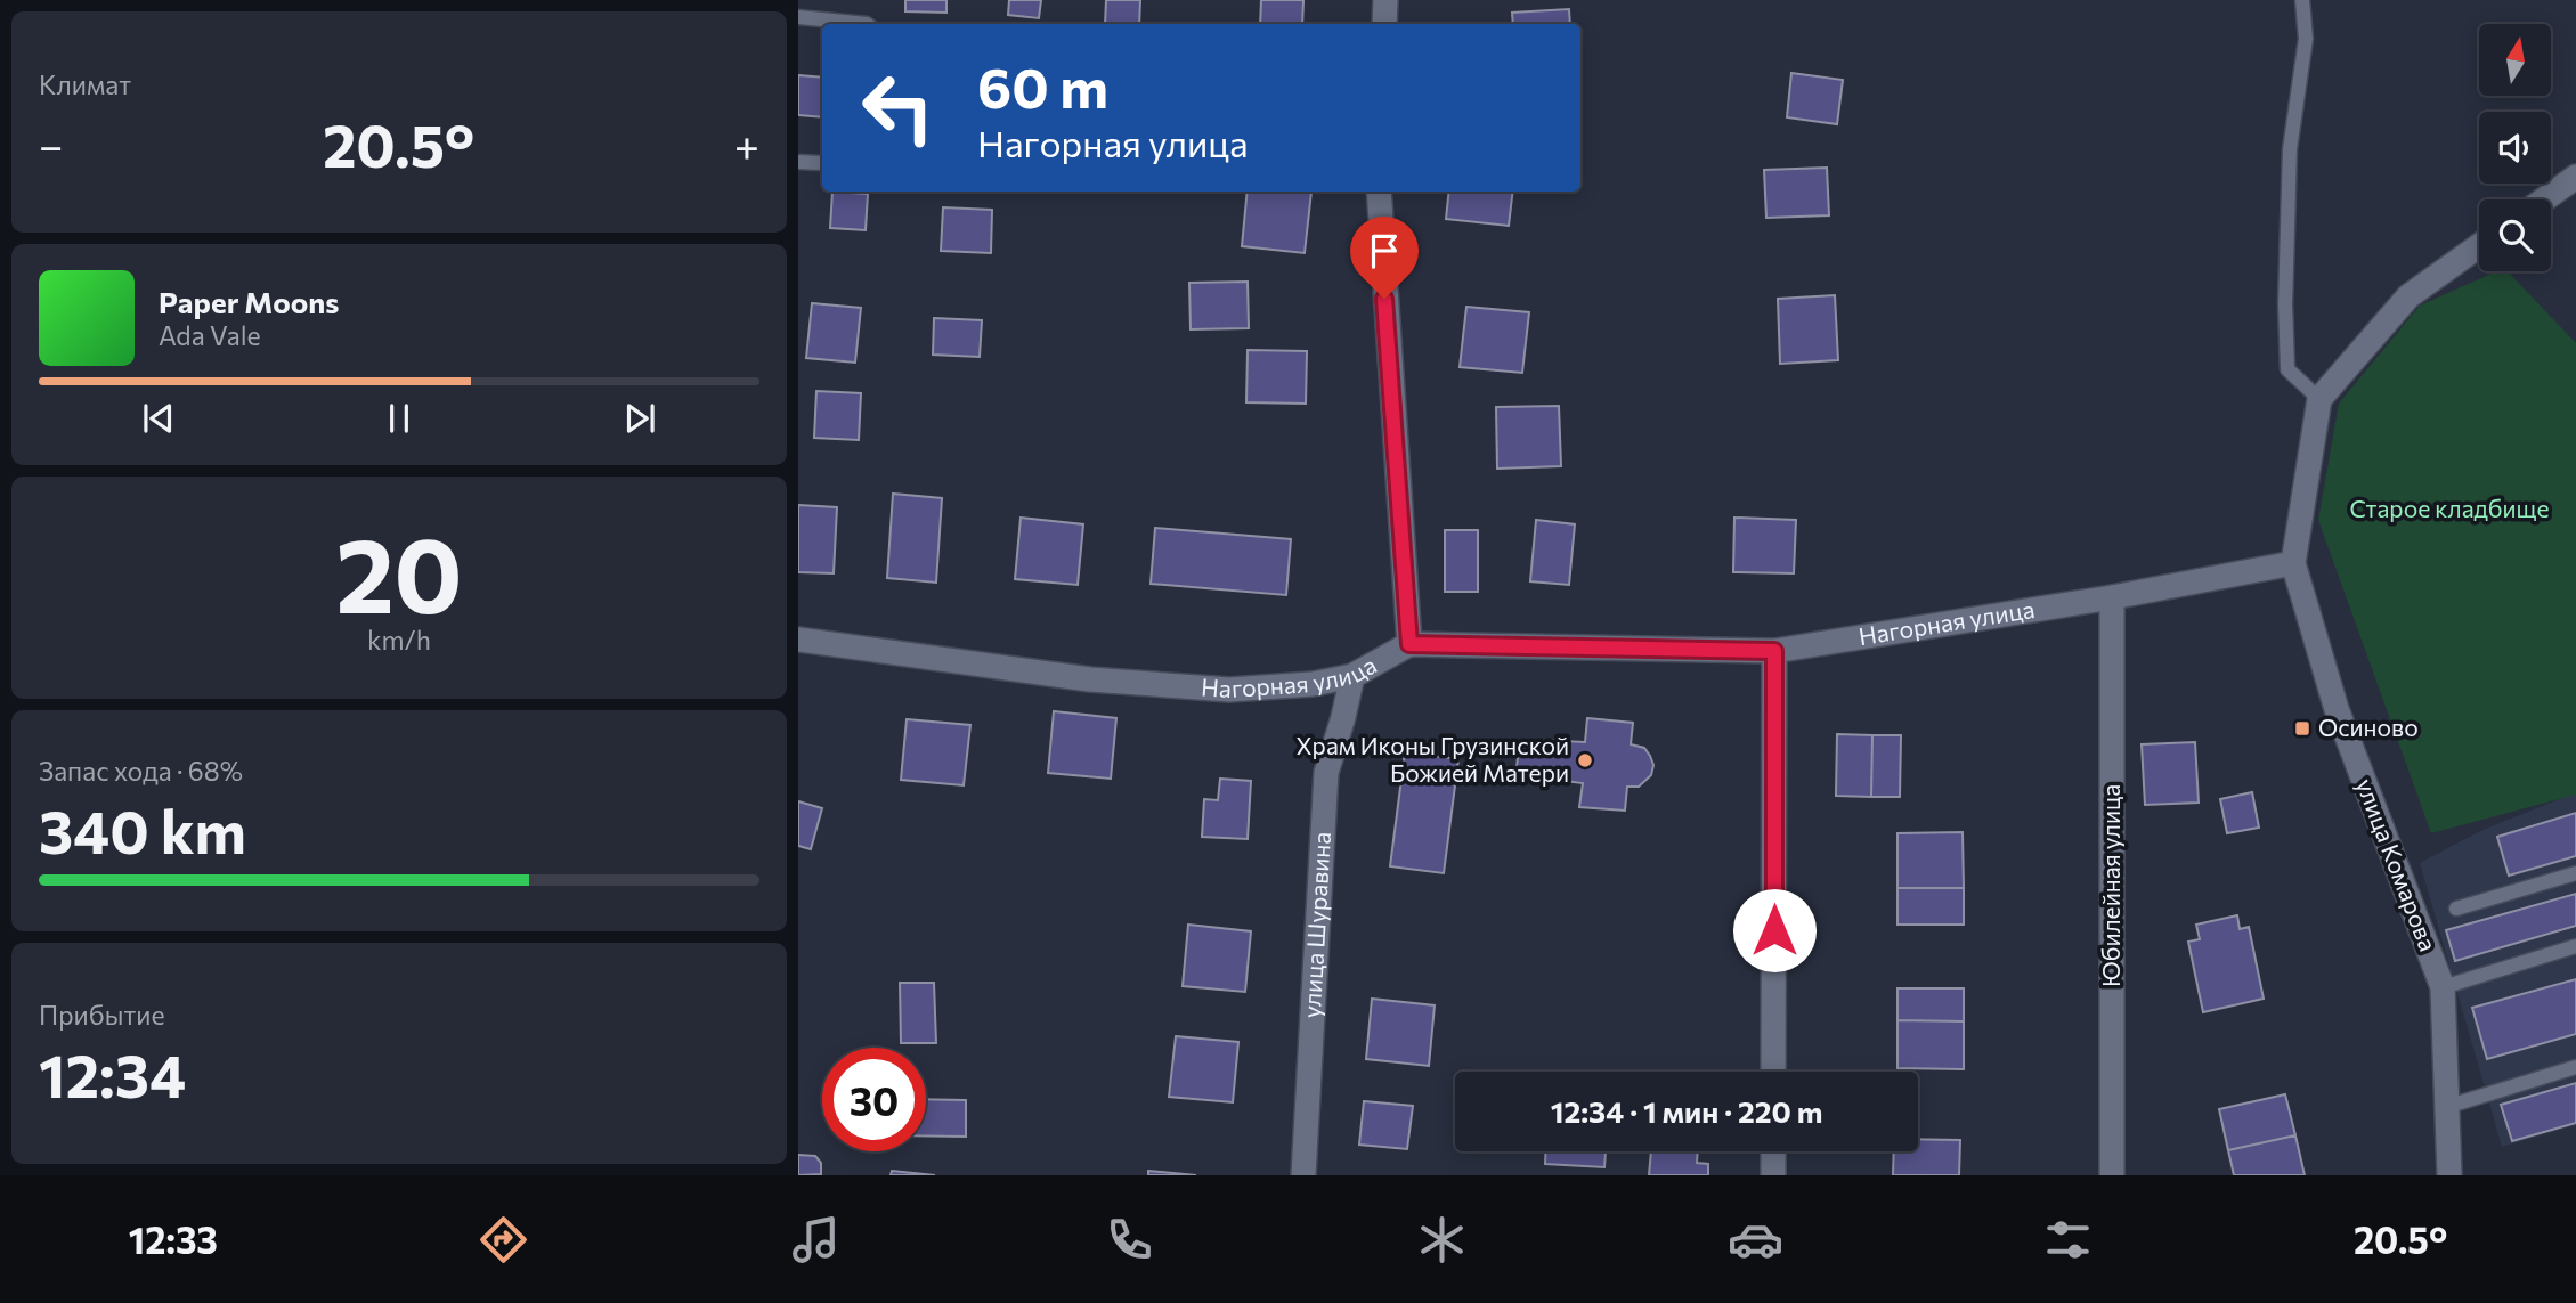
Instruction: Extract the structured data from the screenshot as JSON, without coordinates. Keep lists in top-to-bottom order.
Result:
{
  "streets": {
    "street": [
      "Нагорная улица",
      "улица Комарова",
      "Юбилейная улица",
      "улица Шуравина"
    ]
  },
  "crossings": [
    ["Нагорная улица", "улица Комарова"],
    ["Нагорная улица", "Юбилейная улица"],
    ["Нагорная улица", "улица Шуравина"]
  ],
  "parks": ["Старое кладбище"],
  "places": {
    "transit": ["Осиново"],
    "other": ["Храм Иконы Грузинской Божией Матери"]
  },
  "north": "top",
  "page": {
    "tile": [
      "Климат",
      ["20", "km/h"],
      ["Запас хода · 68%", "340 km"],
      ["Прибытие", "12:34"]
    ],
    "turn": ["60 m", "Нагорная улица"],
    "heat": ["−", "20.5°", "+"],
    "song": ["Paper Moons", "Ada Vale"],
    "limit": "30",
    "trip": "12:34 · 1 мин · 220 m",
    "tabs": ["12:33", "20.5°"]
  }
}
